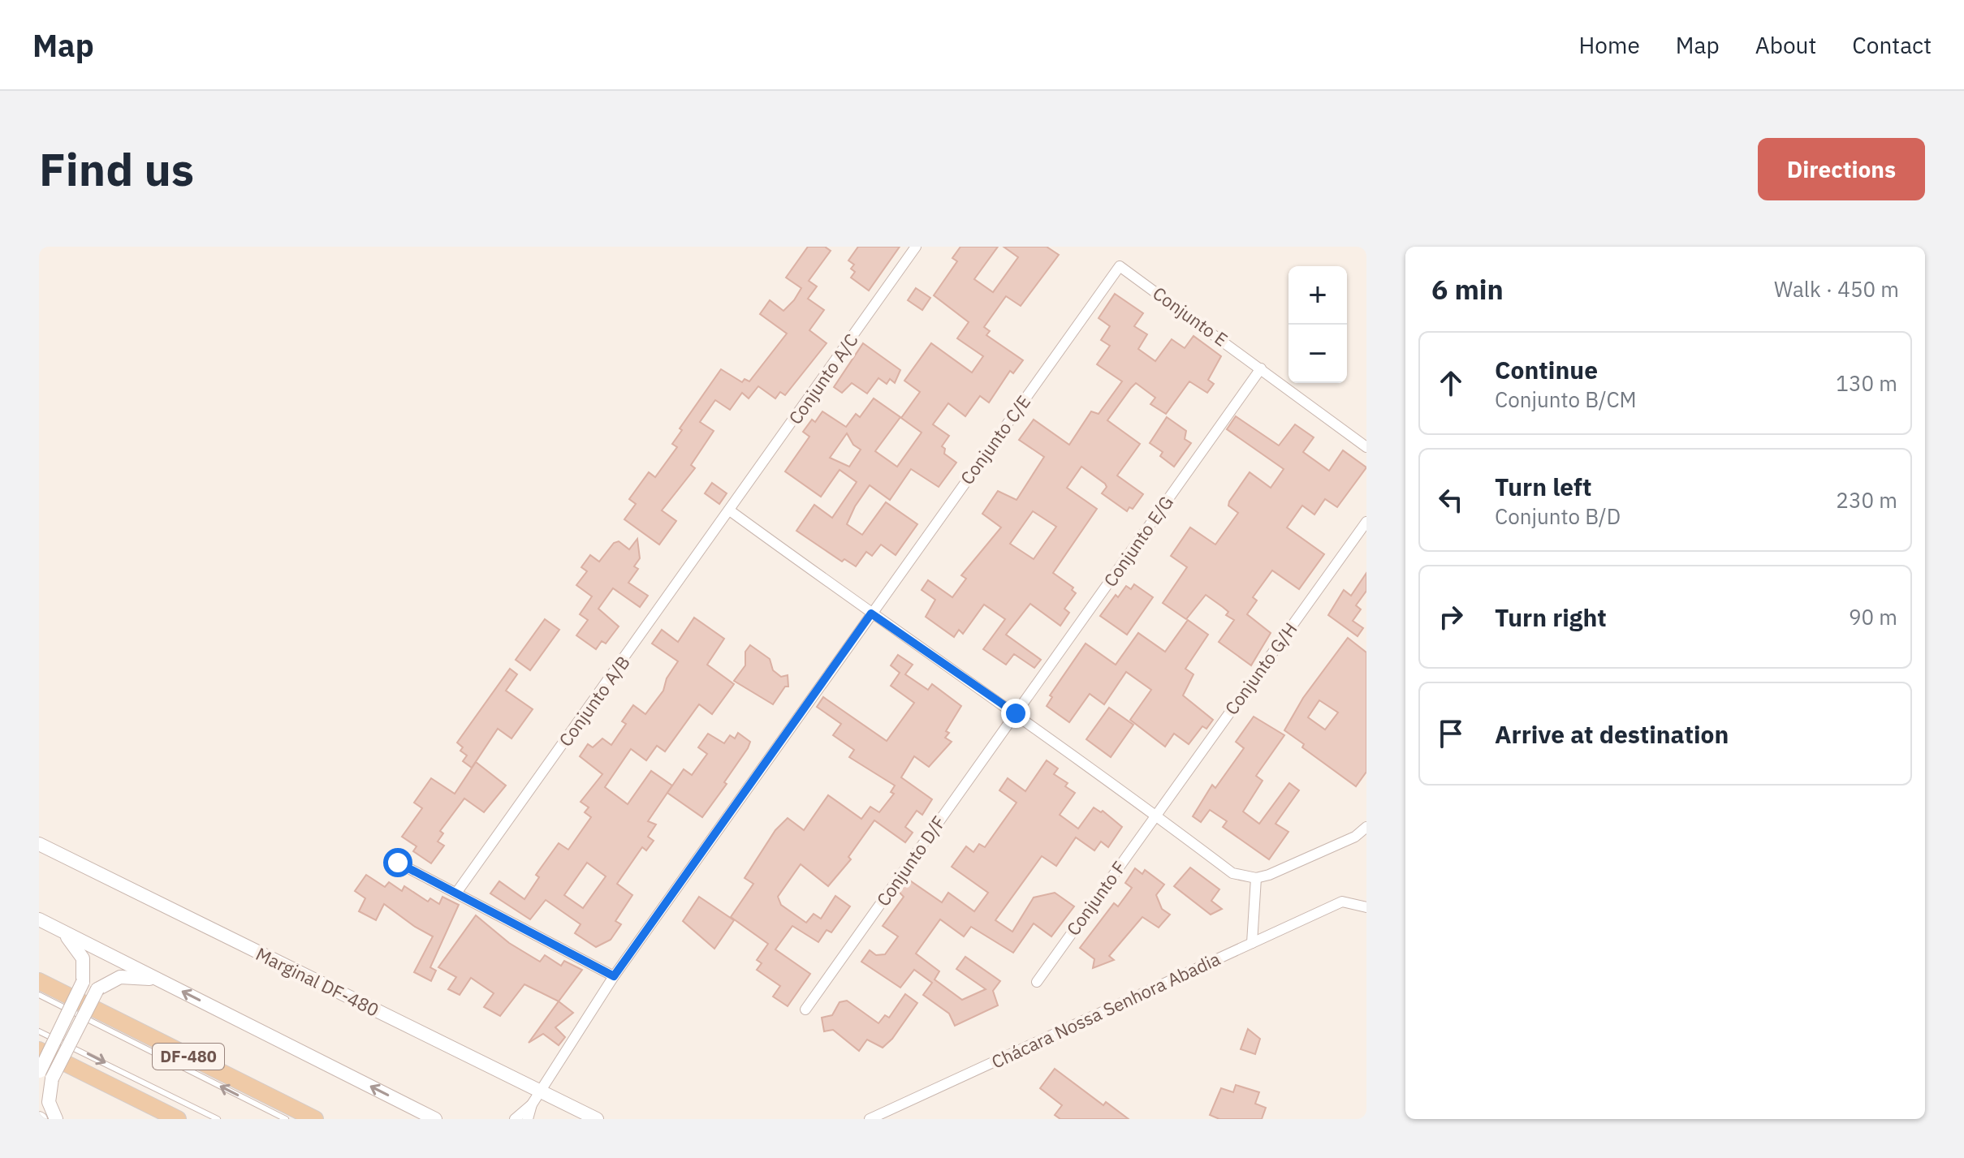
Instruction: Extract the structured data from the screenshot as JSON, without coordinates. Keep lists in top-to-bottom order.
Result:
{
  "streets": {
    "main road": ["DF-480"],
    "street": [
      "Conjunto E",
      "Conjunto A/C",
      "Conjunto C/E",
      "Conjunto E/G",
      "Conjunto G/H",
      "Conjunto A/B",
      "Conjunto D/F",
      "Conjunto F",
      "Marginal DF-480",
      "Chácara Nossa Senhora Abadia"
    ]
  },
  "crossings": [
    ["Conjunto E", "Conjunto C/E"],
    ["Conjunto E", "Conjunto E/G"],
    ["Conjunto A/C", "Conjunto A/B"],
    ["Conjunto C/E", "Marginal DF-480"],
    ["Conjunto E/G", "Conjunto D/F"],
    ["Conjunto G/H", "Conjunto F"]
  ],
  "page": {
    "header": "Map",
    "nav": [
      "Home",
      "Map",
      "About",
      "Contact"
    ],
    "buttons": "Directions",
    "title": "Find us",
    "heading": ["6 min", "Walk · 450 m"],
    "map_buttons": ["+", "−"],
    "list": [
      ["Continue", "Conjunto B/CM", "130 m"],
      ["Turn left", "Conjunto B/D", "230 m"],
      ["Turn right", "90 m"],
      "Arrive at destination"
    ]
  }
}
